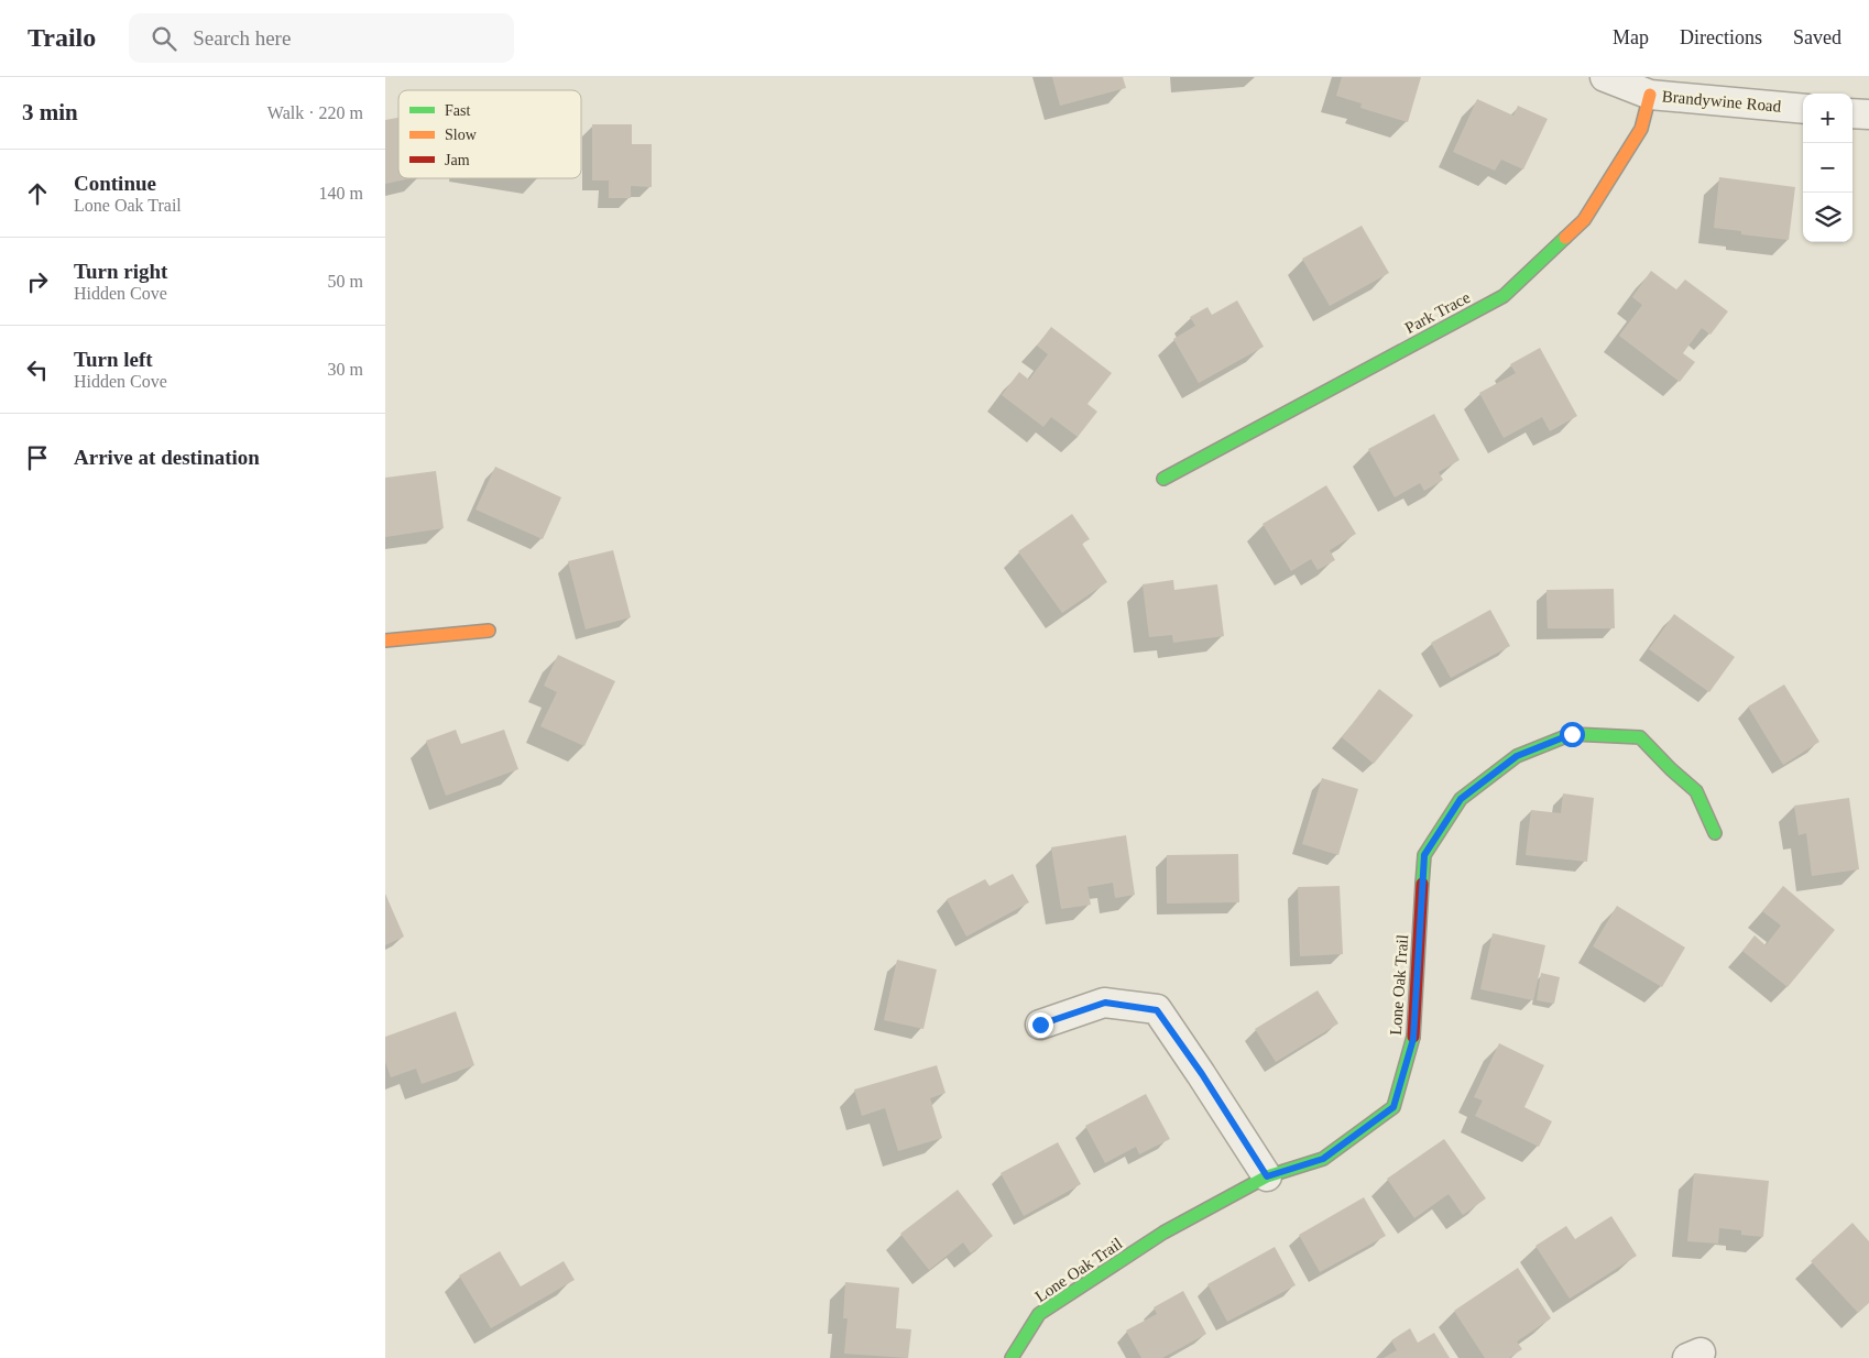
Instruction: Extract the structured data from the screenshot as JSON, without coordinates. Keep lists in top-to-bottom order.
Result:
{
  "streets": {
    "street": ["Brandywine Road", "Park Trace", "Lone Oak Trail"]
  },
  "crossings": [
    ["Brandywine Road", "Park Trace"]
  ],
  "legend": ["Fast", "Slow", "Jam"],
  "page": {
    "header": "Trailo",
    "search": "Search here",
    "nav": ["Map", "Directions", "Saved"],
    "heading": ["3 min", "Walk · 220 m"],
    "map_buttons": ["+", "−"],
    "list": [
      ["Continue", "Lone Oak Trail", "140 m"],
      ["Turn right", "Hidden Cove", "50 m"],
      ["Turn left", "Hidden Cove", "30 m"],
      "Arrive at destination"
    ]
  }
}
